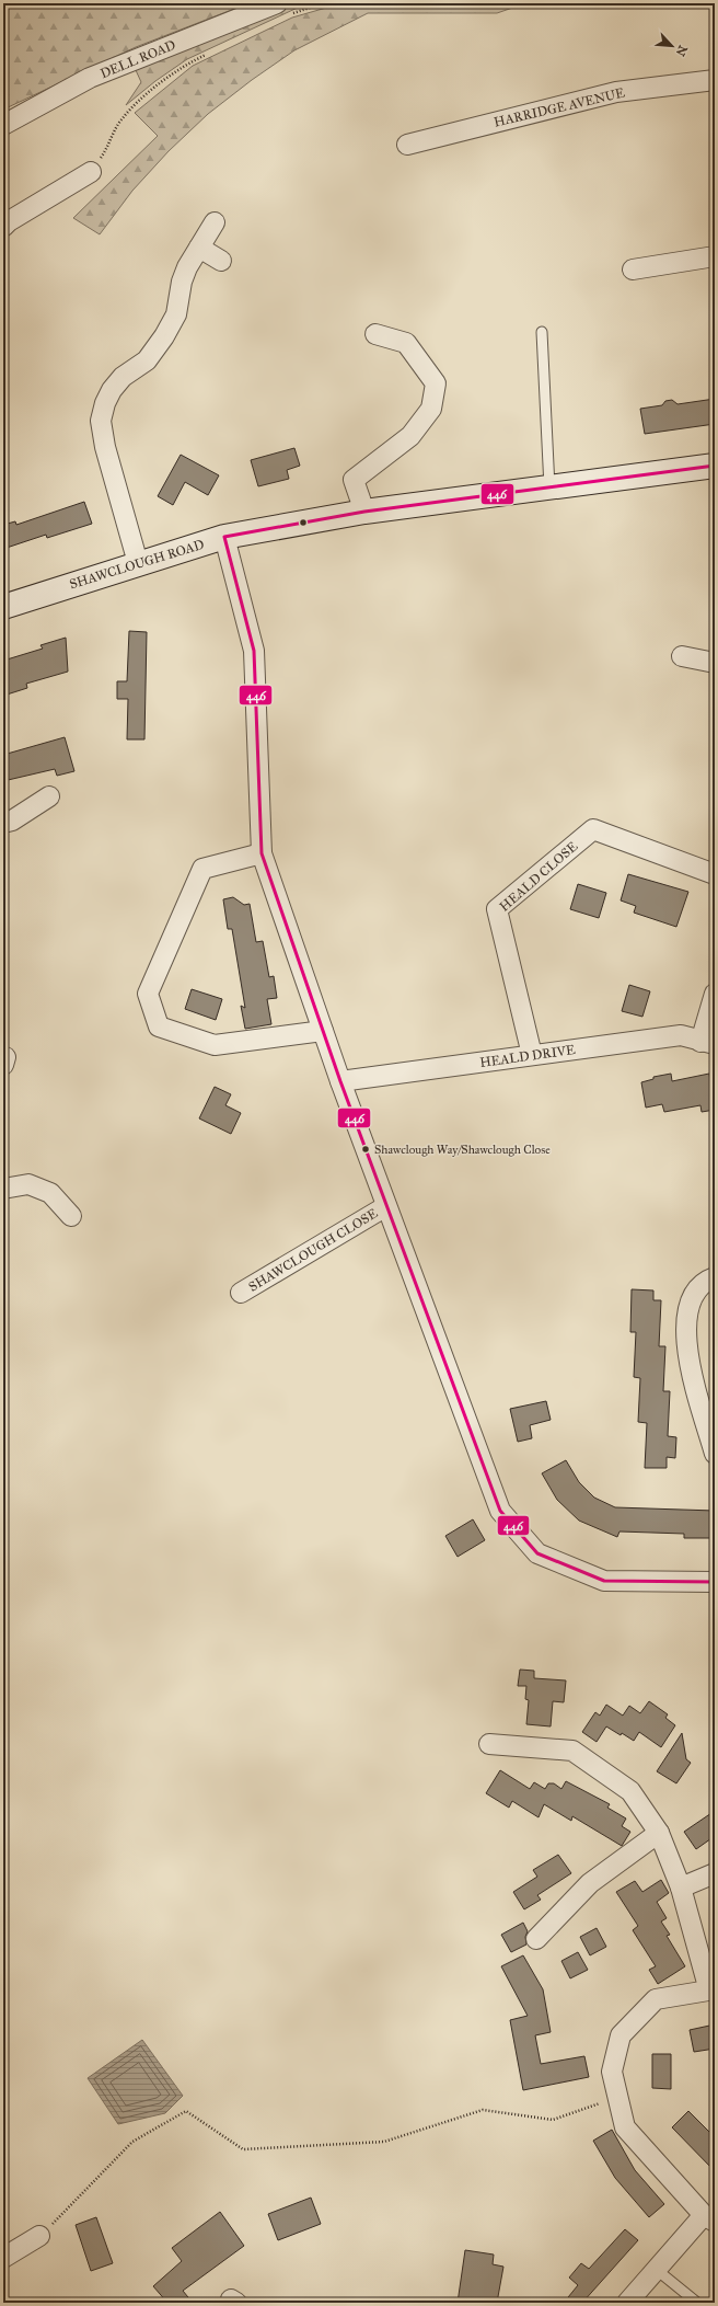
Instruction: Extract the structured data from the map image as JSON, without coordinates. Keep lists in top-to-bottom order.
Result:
{
  "streets": {
    "main road": ["SHAWCLOUGH ROAD"],
    "street": [
      "DELL ROAD",
      "HARRIDGE AVENUE",
      "HEALD CLOSE",
      "HEALD DRIVE",
      "SHAWCLOUGH CLOSE"
    ]
  },
  "crossings": [
    ["HEALD CLOSE", "HEALD DRIVE"]
  ],
  "places": ["Shawclough Way/Shawclough Close"],
  "lines": ["transit line 446"],
  "north": "bottom right"
}
